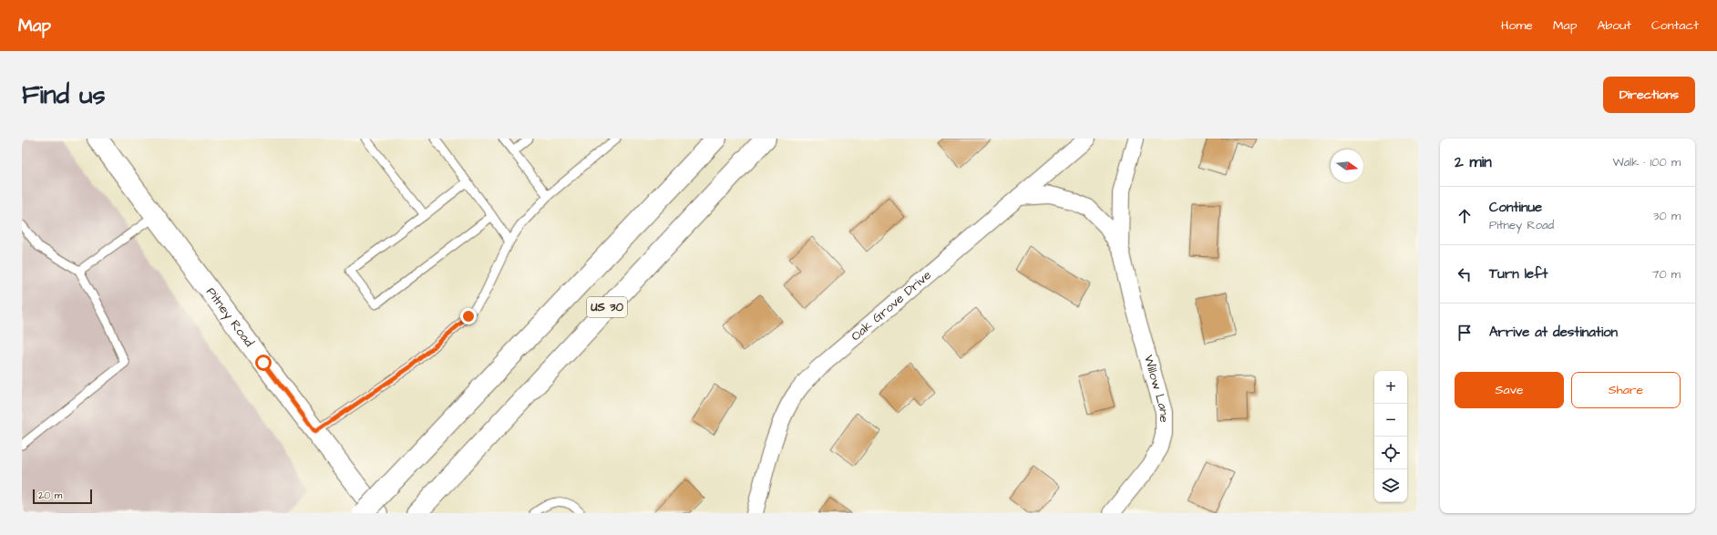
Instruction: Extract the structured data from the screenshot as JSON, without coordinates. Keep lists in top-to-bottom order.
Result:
{
  "streets": {
    "main road": ["US 30", "Pitney Road"],
    "street": ["Oak Grove Drive", "Willow Lane"]
  },
  "crossings": [
    ["Oak Grove Drive", "Willow Lane"]
  ],
  "scale_bar": "20 m",
  "north": "right",
  "page": {
    "header": "Map",
    "nav": [
      "Home",
      "Map",
      "About",
      "Contact"
    ],
    "buttons": [
      "Directions",
      ["Save", "Share"]
    ],
    "title": "Find us",
    "heading": ["2 min", "Walk · 100 m"],
    "list": [
      ["Continue", "Pitney Road", "30 m"],
      ["Turn left", "70 m"],
      "Arrive at destination"
    ],
    "map_buttons": ["+", "−"],
    "scale": "20 m"
  }
}
